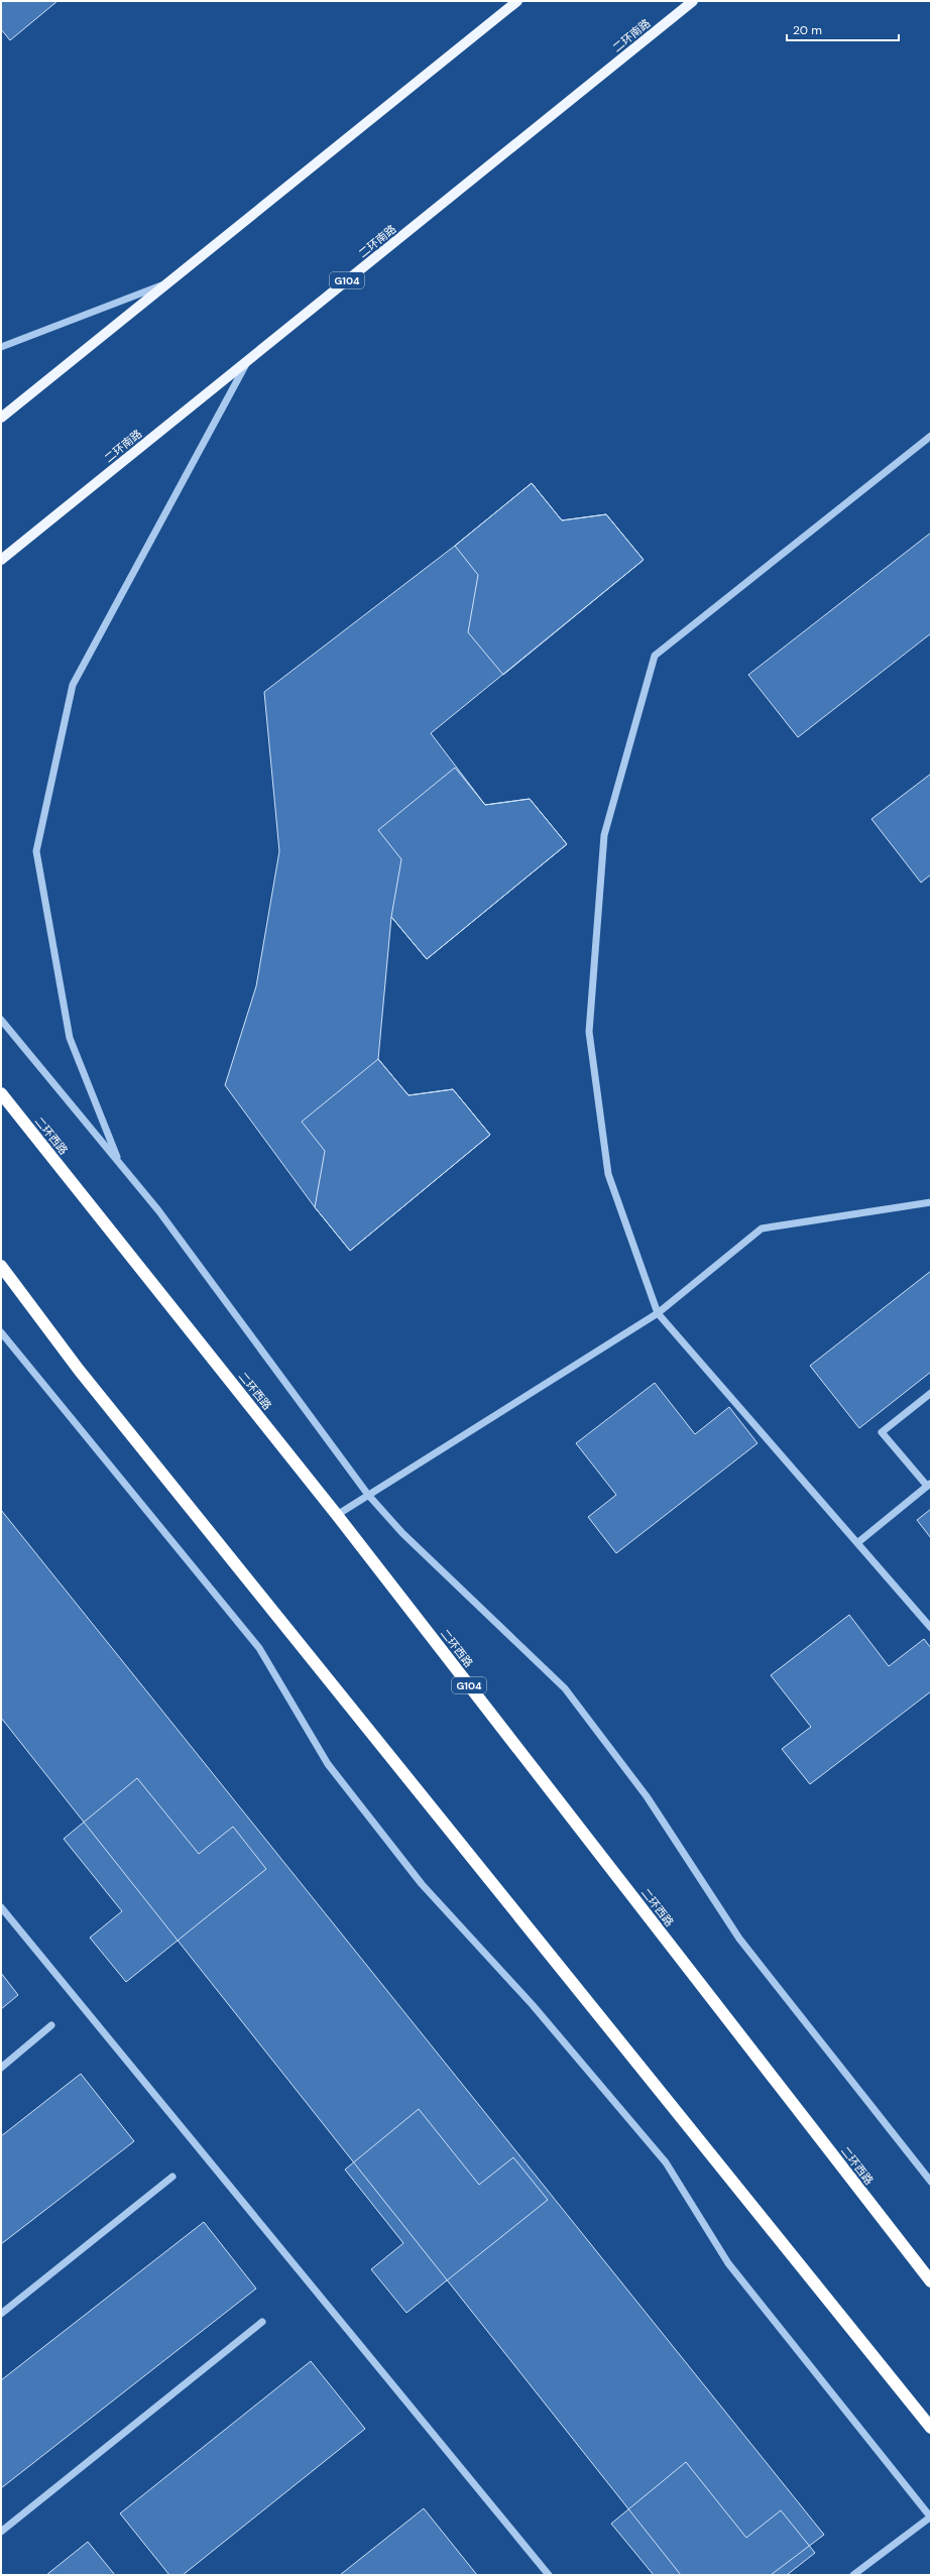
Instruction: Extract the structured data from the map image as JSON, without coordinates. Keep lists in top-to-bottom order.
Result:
{
  "streets": {
    "highway": ["G104", "二环西路"],
    "main road": ["二环南路"]
  },
  "scale_bar": "20 m"
}
